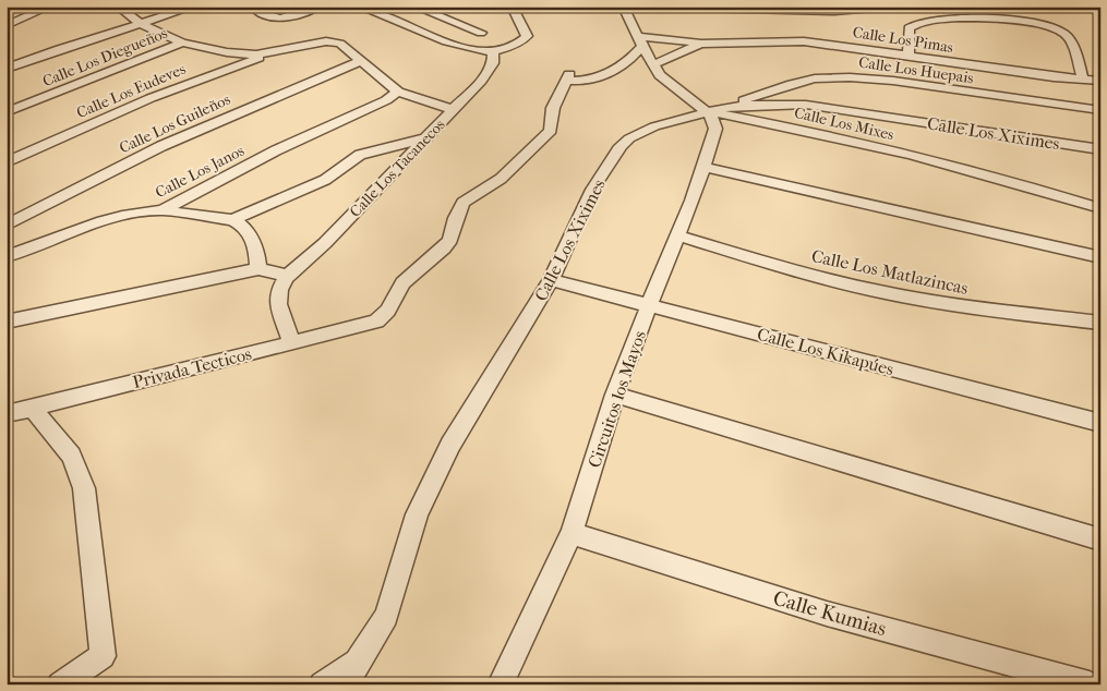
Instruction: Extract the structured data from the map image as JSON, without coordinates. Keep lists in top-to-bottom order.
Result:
{
  "streets": {
    "street": [
      "Calle Los Pimas",
      "Calle Los Diegueños",
      "Calle Los Huepais",
      "Calle Los Eudeves",
      "Calle Los Guileños",
      "Calle Los Mixes",
      "Calle Los Xiximes",
      "Calle Los Tacanecos",
      "Calle Los Janos",
      "Calle Los Matlazincas",
      "Calle Los Kikapúes",
      "Privada Tecticos",
      "Circuitos los Mayos",
      "Calle Kumias"
    ]
  },
  "crossings": [
    ["Calle Los Pimas", "Privada Tecticos"],
    ["Calle Los Huepais", "Calle Los Xiximes"],
    ["Calle Los Mixes", "Calle Los Xiximes"],
    ["Calle Los Mixes", "Circuitos los Mayos"],
    ["Calle Los Xiximes", "Calle Los Kikapúes"],
    ["Calle Los Xiximes", "Circuitos los Mayos"],
    ["Calle Los Tacanecos", "Privada Tecticos"],
    ["Calle Los Matlazincas", "Circuitos los Mayos"],
    ["Calle Los Kikapúes", "Circuitos los Mayos"],
    ["Circuitos los Mayos", "Calle Kumias"]
  ]
}
